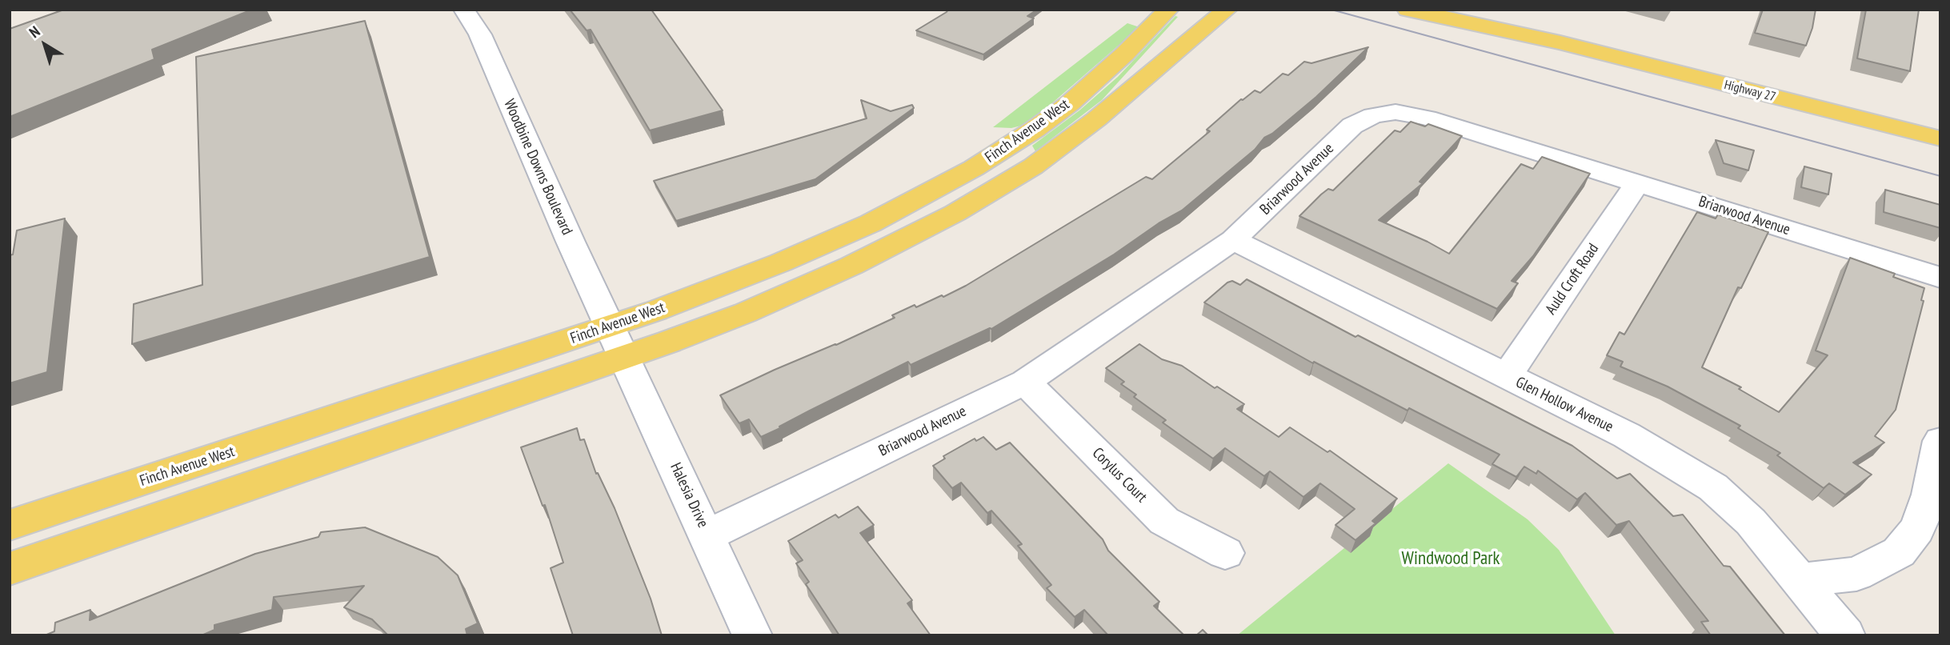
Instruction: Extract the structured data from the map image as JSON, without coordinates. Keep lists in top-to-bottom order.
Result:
{
  "streets": {
    "main road": ["Highway 27", "Finch Avenue West"],
    "street": [
      "Woodbine Downs Boulevard",
      "Briarwood Avenue",
      "Auld Croft Road",
      "Glen Hollow Avenue",
      "Corylus Court",
      "Halesia Drive"
    ]
  },
  "crossings": [
    ["Finch Avenue West", "Woodbine Downs Boulevard"],
    ["Finch Avenue West", "Halesia Drive"],
    ["Woodbine Downs Boulevard", "Halesia Drive"],
    ["Briarwood Avenue", "Auld Croft Road"],
    ["Briarwood Avenue", "Glen Hollow Avenue"],
    ["Briarwood Avenue", "Corylus Court"],
    ["Briarwood Avenue", "Halesia Drive"],
    ["Auld Croft Road", "Glen Hollow Avenue"]
  ],
  "parks": ["Windwood Park"],
  "north": "top left"
}
